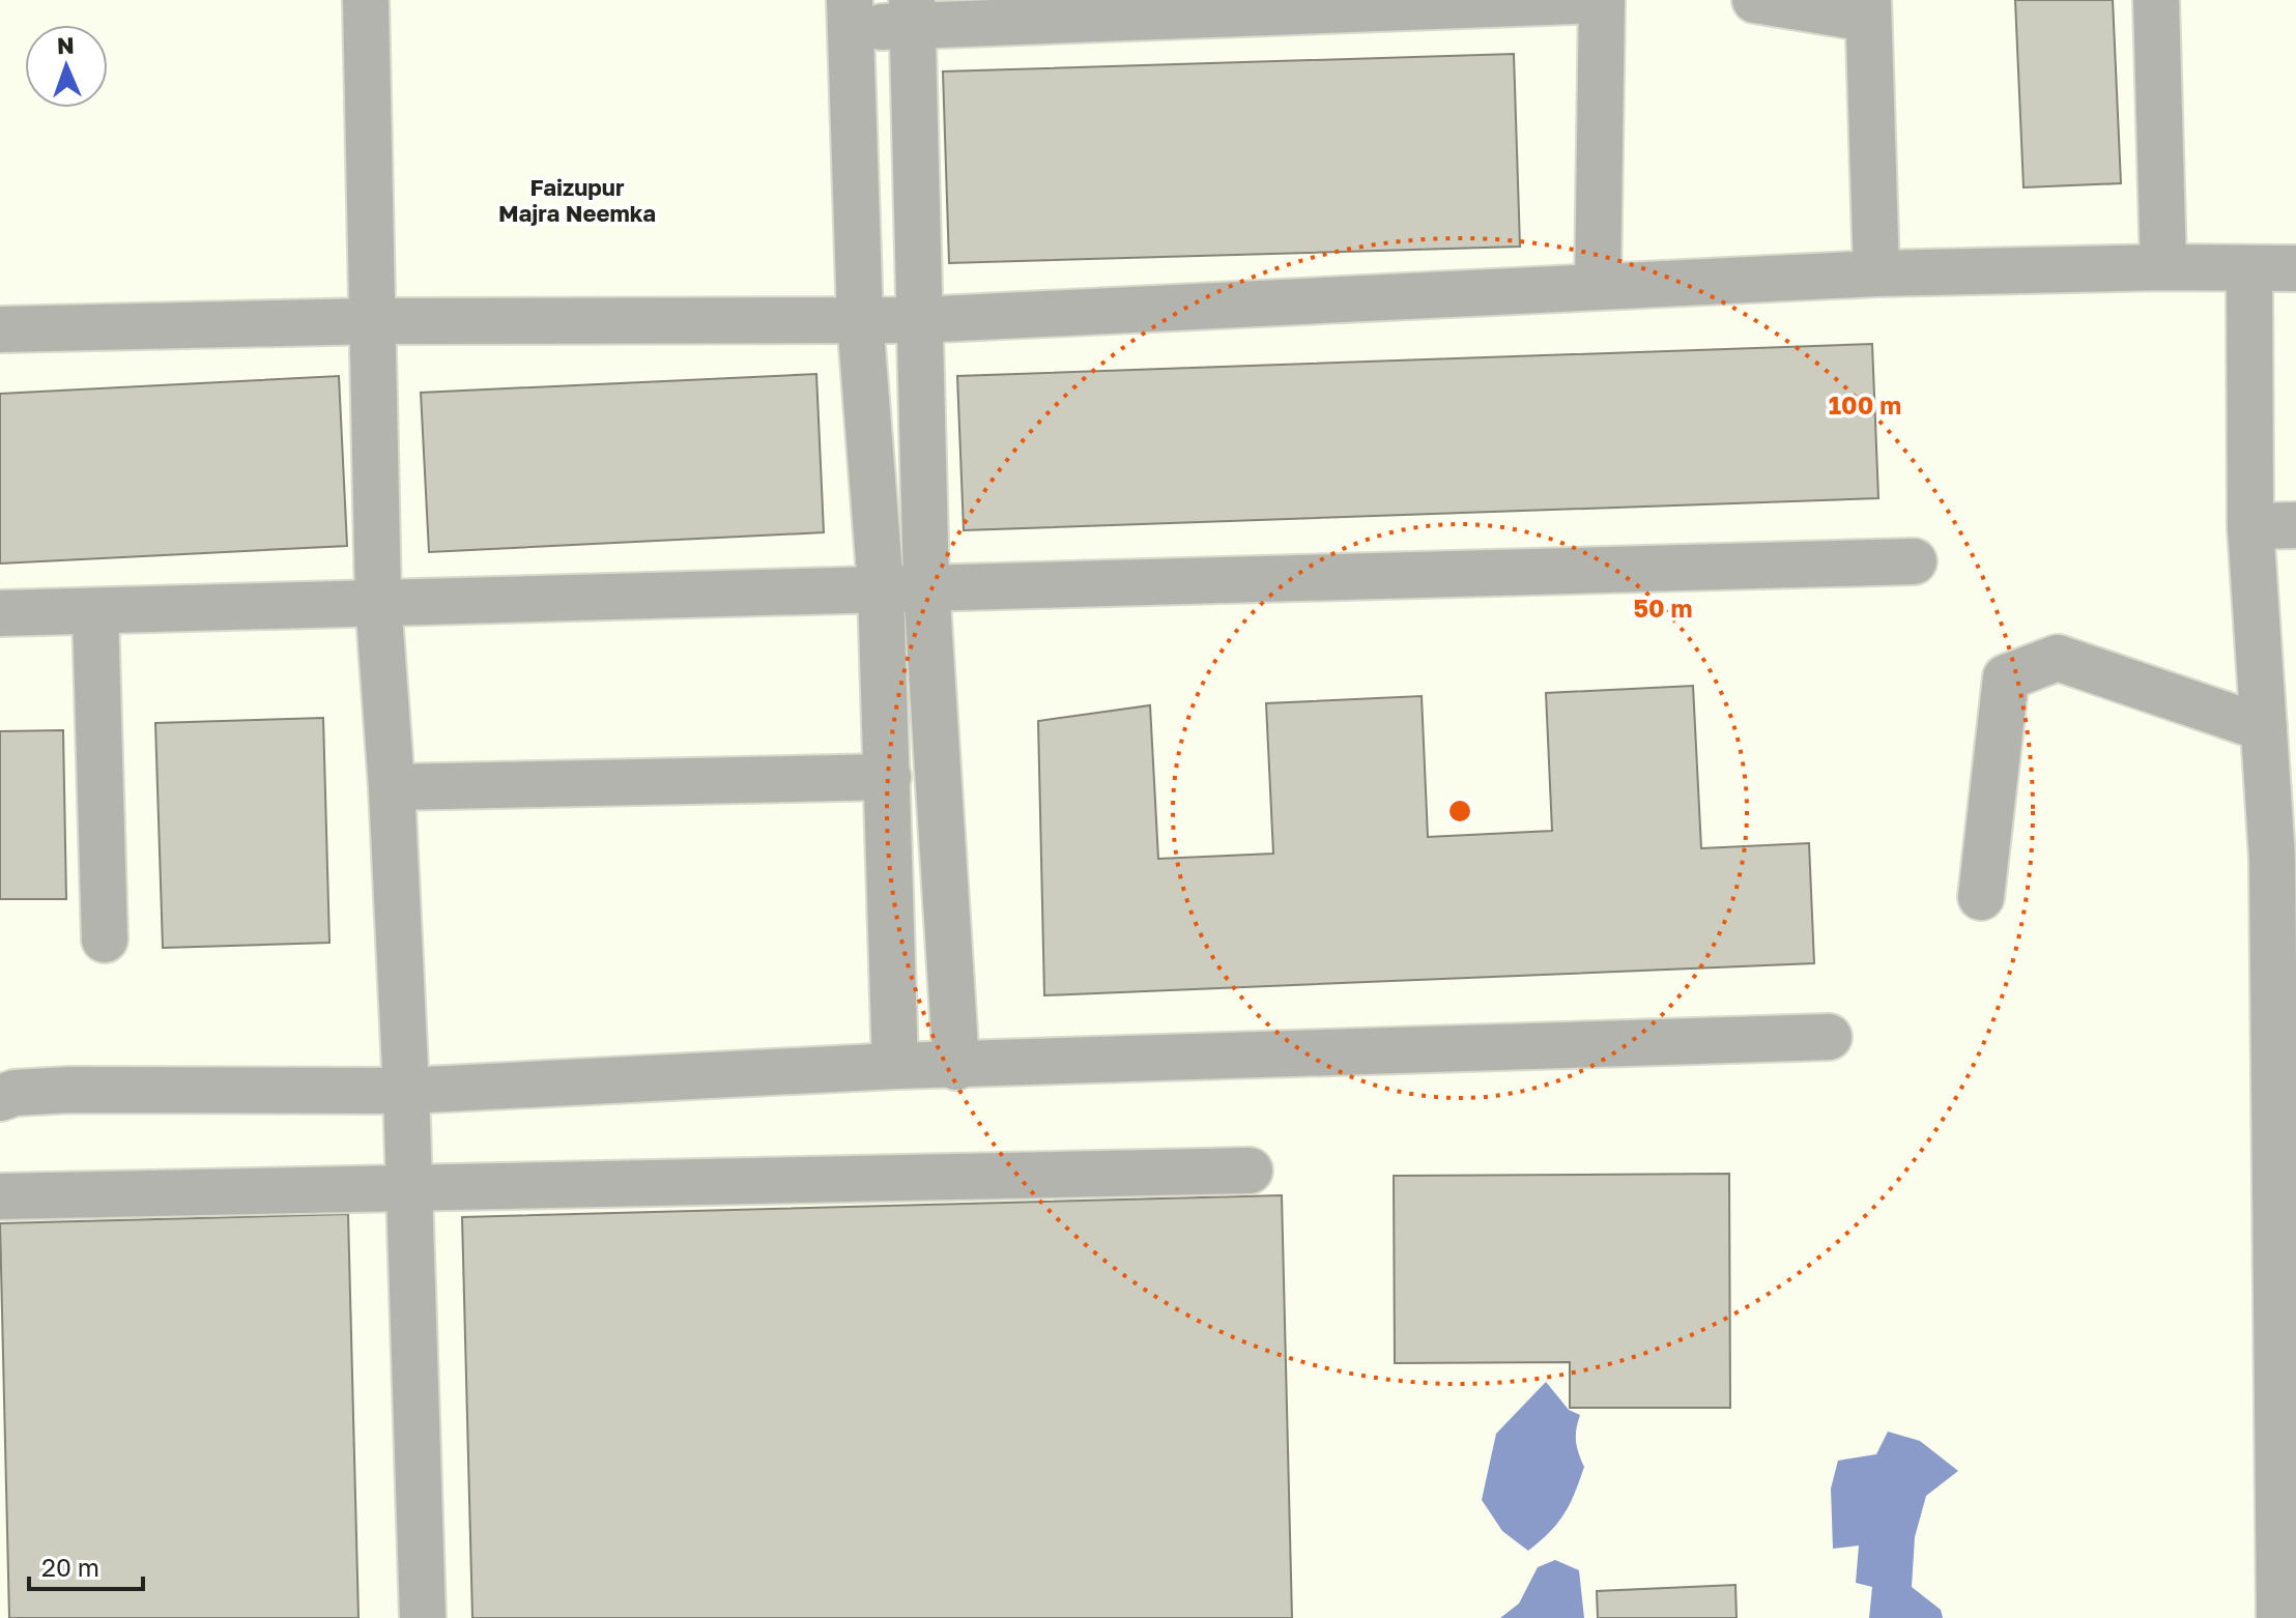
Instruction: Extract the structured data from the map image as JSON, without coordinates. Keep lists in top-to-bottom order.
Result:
{
  "districts": ["Faizupur Majra Neemka"],
  "scale_bar": "20 m",
  "north": "top",
  "rings": ["100 m", "50 m"]
}
